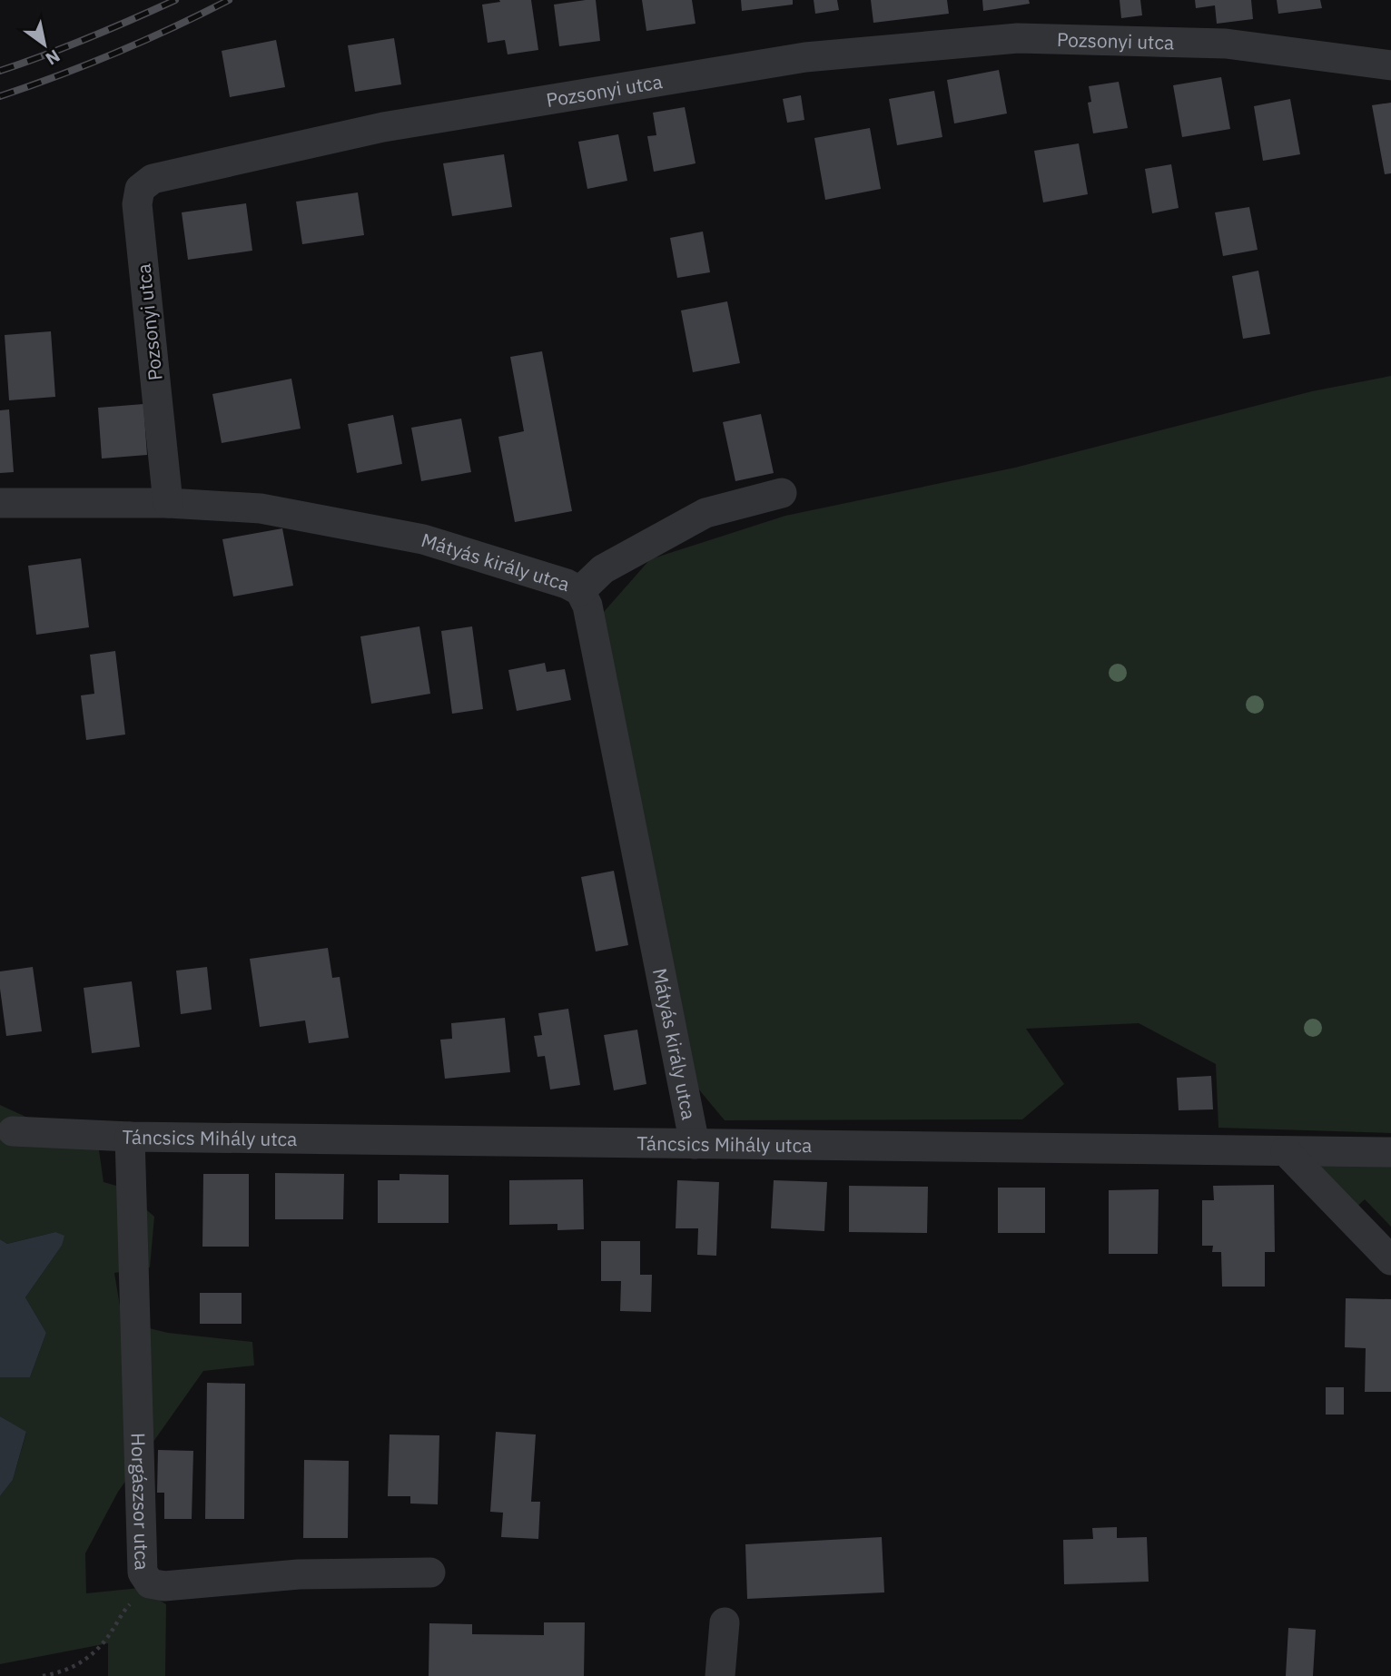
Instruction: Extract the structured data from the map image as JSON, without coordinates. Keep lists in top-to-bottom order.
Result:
{
  "streets": {
    "street": [
      "Pozsonyi utca",
      "Mátyás király utca",
      "Táncsics Mihály utca",
      "Horgászsor utca"
    ]
  },
  "crossings": [
    ["Pozsonyi utca", "Mátyás király utca"],
    ["Mátyás király utca", "Táncsics Mihály utca"],
    ["Táncsics Mihály utca", "Horgászsor utca"]
  ],
  "north": "bottom right"
}
